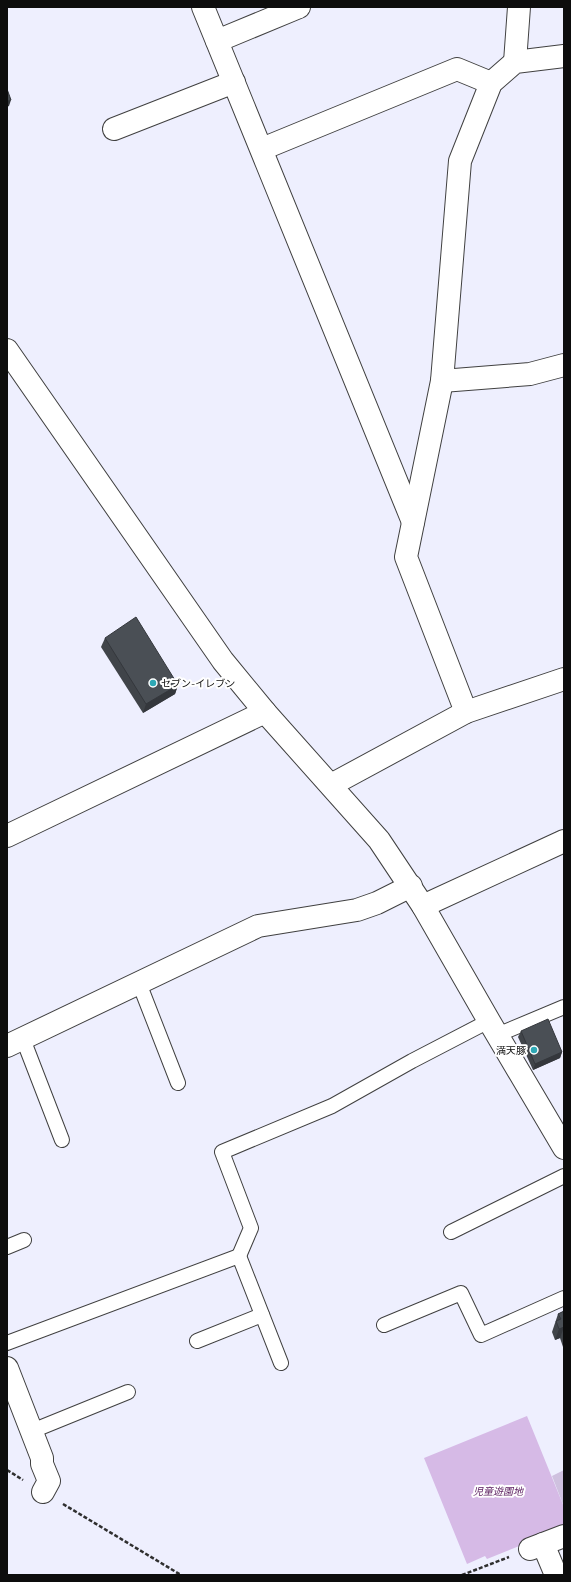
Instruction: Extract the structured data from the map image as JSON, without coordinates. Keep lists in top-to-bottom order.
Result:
{
  "parks": ["児童遊園地"],
  "places": ["セブン-イレブン", "満天豚"]
}
